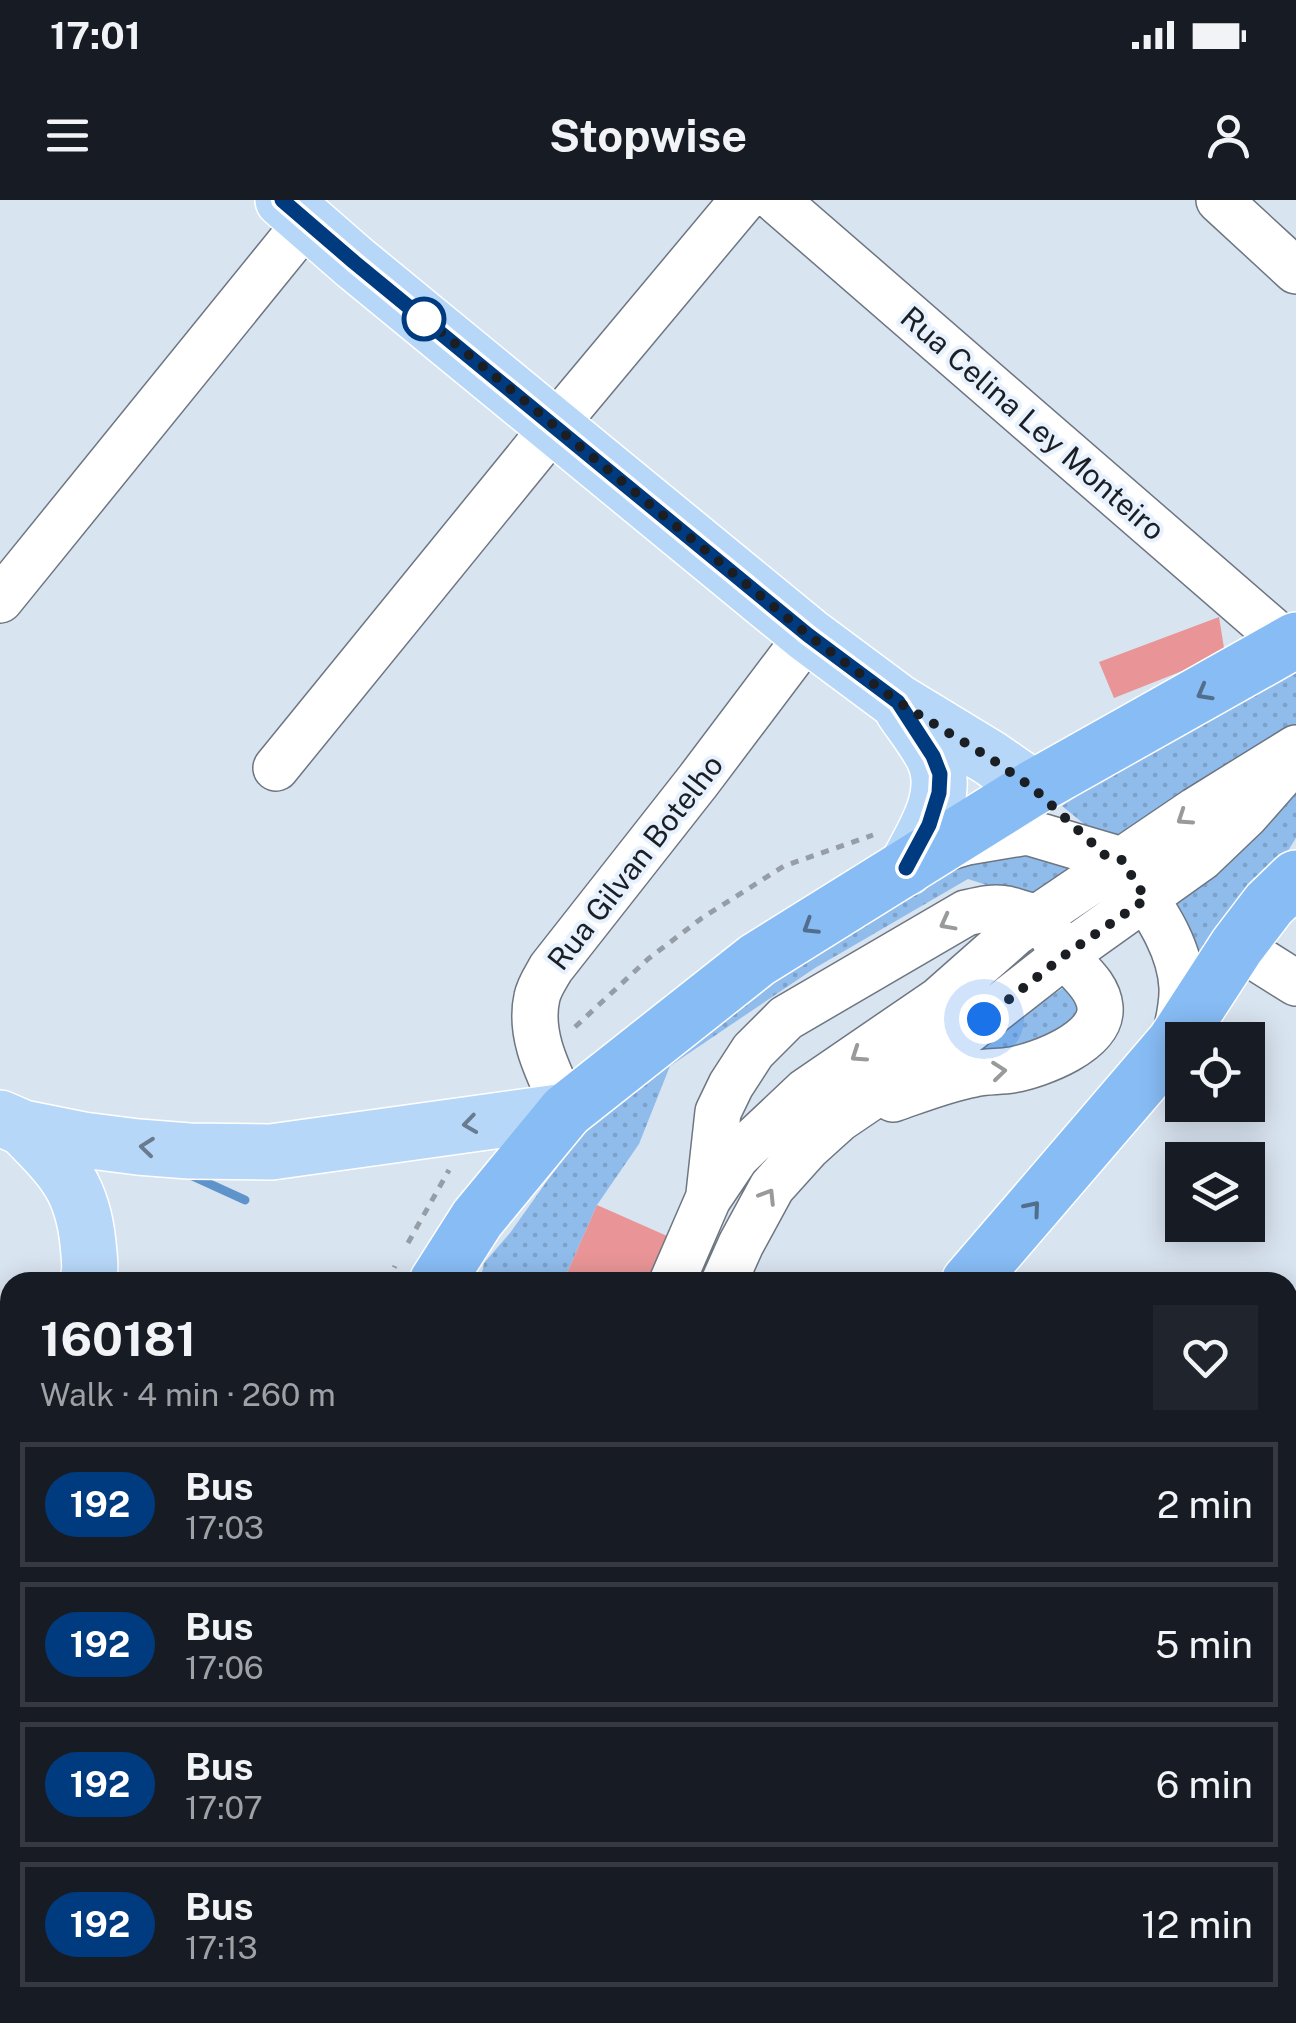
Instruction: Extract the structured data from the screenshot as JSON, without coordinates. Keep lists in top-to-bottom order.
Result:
{
  "streets": {
    "street": ["Rua Celina Ley Monteiro", "Rua Gilvan Botelho"]
  },
  "lines": ["bus line 192"],
  "page": {
    "status": "17:01",
    "header": "Stopwise",
    "heading": ["160181", "Walk · 4 min · 260 m"],
    "list": [
      {
        "mark": "192",
        "name": "Bus",
        "note": "17:03",
        "value": "2 min"
      },
      {
        "mark": "192",
        "name": "Bus",
        "note": "17:06",
        "value": "5 min"
      },
      {
        "mark": "192",
        "name": "Bus",
        "note": "17:07",
        "value": "6 min"
      },
      {
        "mark": "192",
        "name": "Bus",
        "note": "17:13",
        "value": "12 min"
      }
    ]
  }
}
